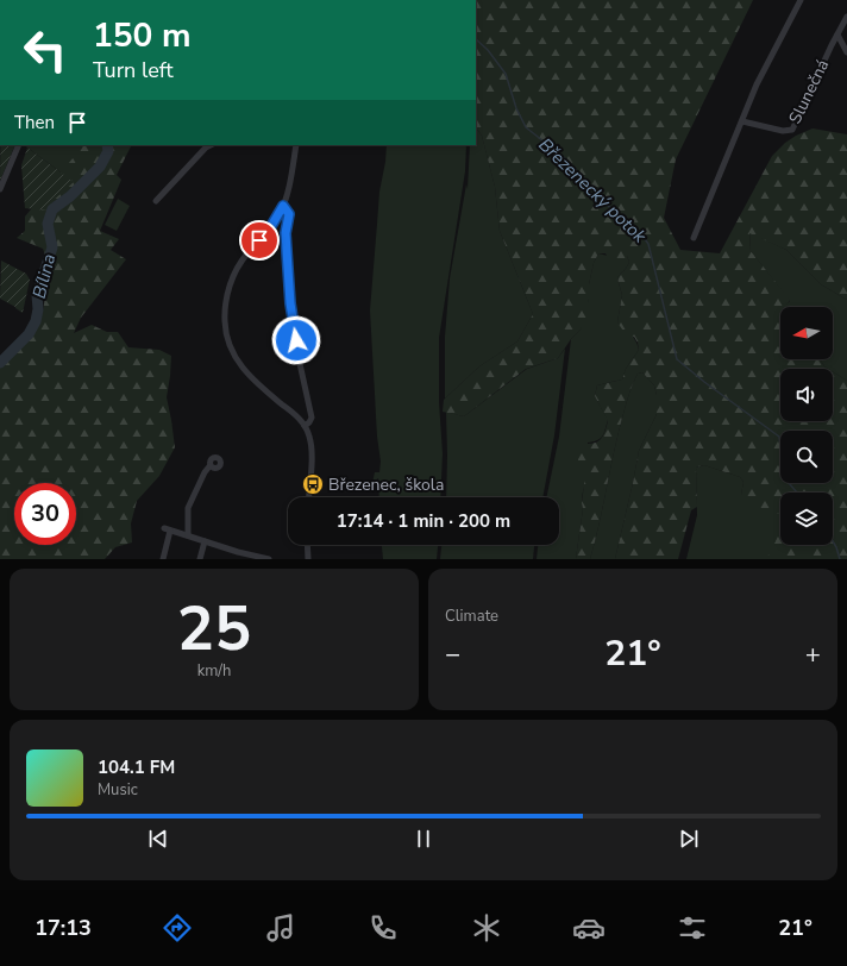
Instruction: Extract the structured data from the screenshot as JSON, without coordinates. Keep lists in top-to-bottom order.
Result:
{
  "streets": {
    "street": ["Slunečná"]
  },
  "water": ["Březenecký potok", "Bílina"],
  "places": {
    "bus stop": ["Březenec, škola"]
  },
  "north": "left",
  "page": {
    "turn": ["150 m", "Turn left"],
    "then": "Then",
    "limit": "30",
    "trip": "17:14 · 1 min · 200 m",
    "tile": [
      ["25", "km/h"],
      "Climate"
    ],
    "heat": ["−", "21°", "+"],
    "song": ["104.1 FM", "Music"],
    "tabs": ["17:13", "21°"]
  }
}
